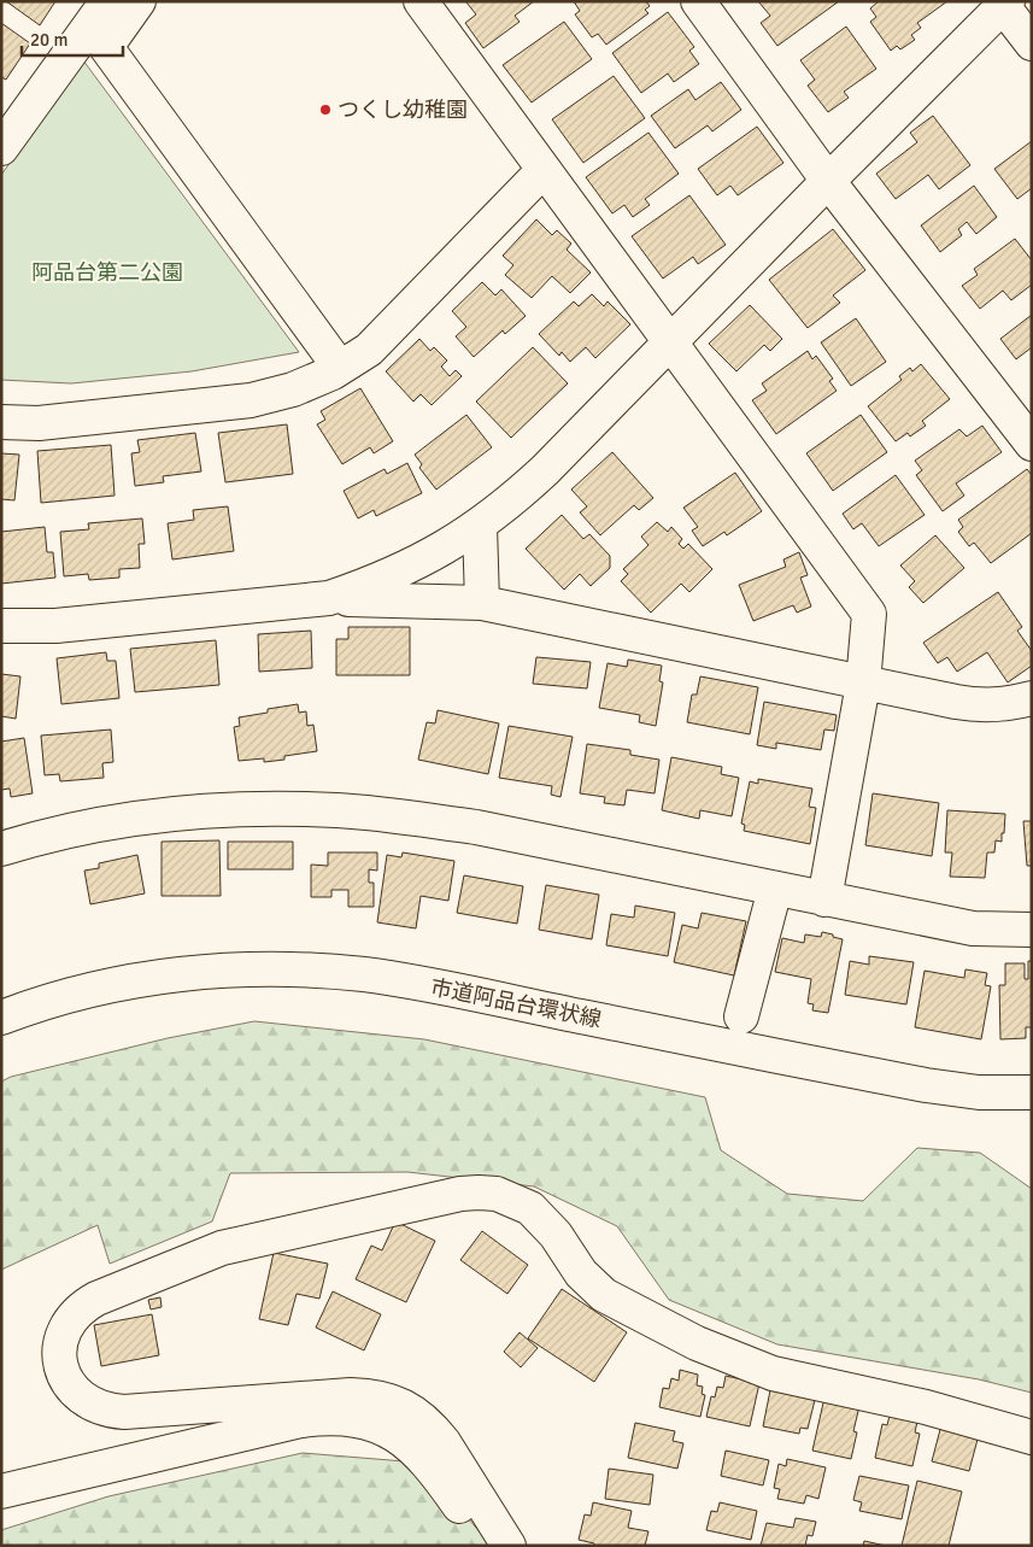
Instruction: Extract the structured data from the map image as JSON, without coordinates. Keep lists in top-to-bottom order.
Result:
{
  "streets": {
    "street": ["市道阿品台環状線"]
  },
  "parks": ["阿品台第二公園"],
  "places": ["つくし幼稚園"],
  "scale_bar": "20 m"
}
